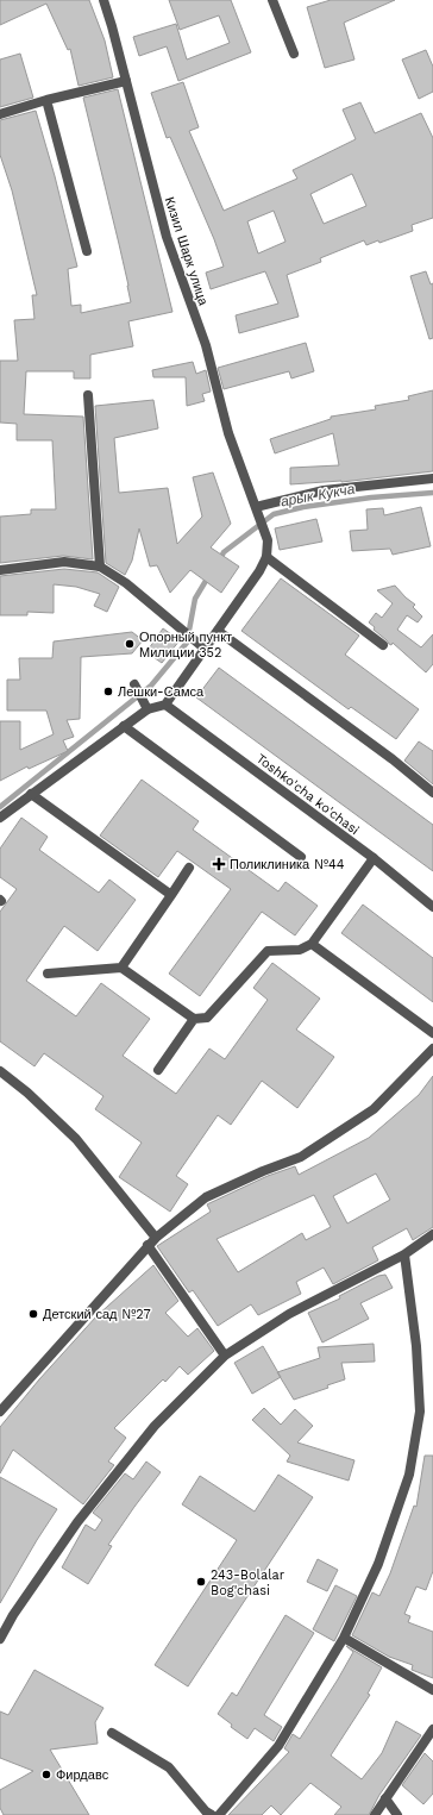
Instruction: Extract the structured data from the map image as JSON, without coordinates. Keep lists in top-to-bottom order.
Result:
{
  "streets": {
    "street": ["Кизил Шарк улица", "Toshko'cha ko'chasi"]
  },
  "water": ["арык Кукча"],
  "places": {
    "other": [
      "Опорный пункт Милиции 352",
      "Лешки-Самса",
      "Детский сад №27",
      "243-Bolalar Bog'chasi",
      "Фирдавс"
    ],
    "health": ["Поликлиника №44"]
  }
}
